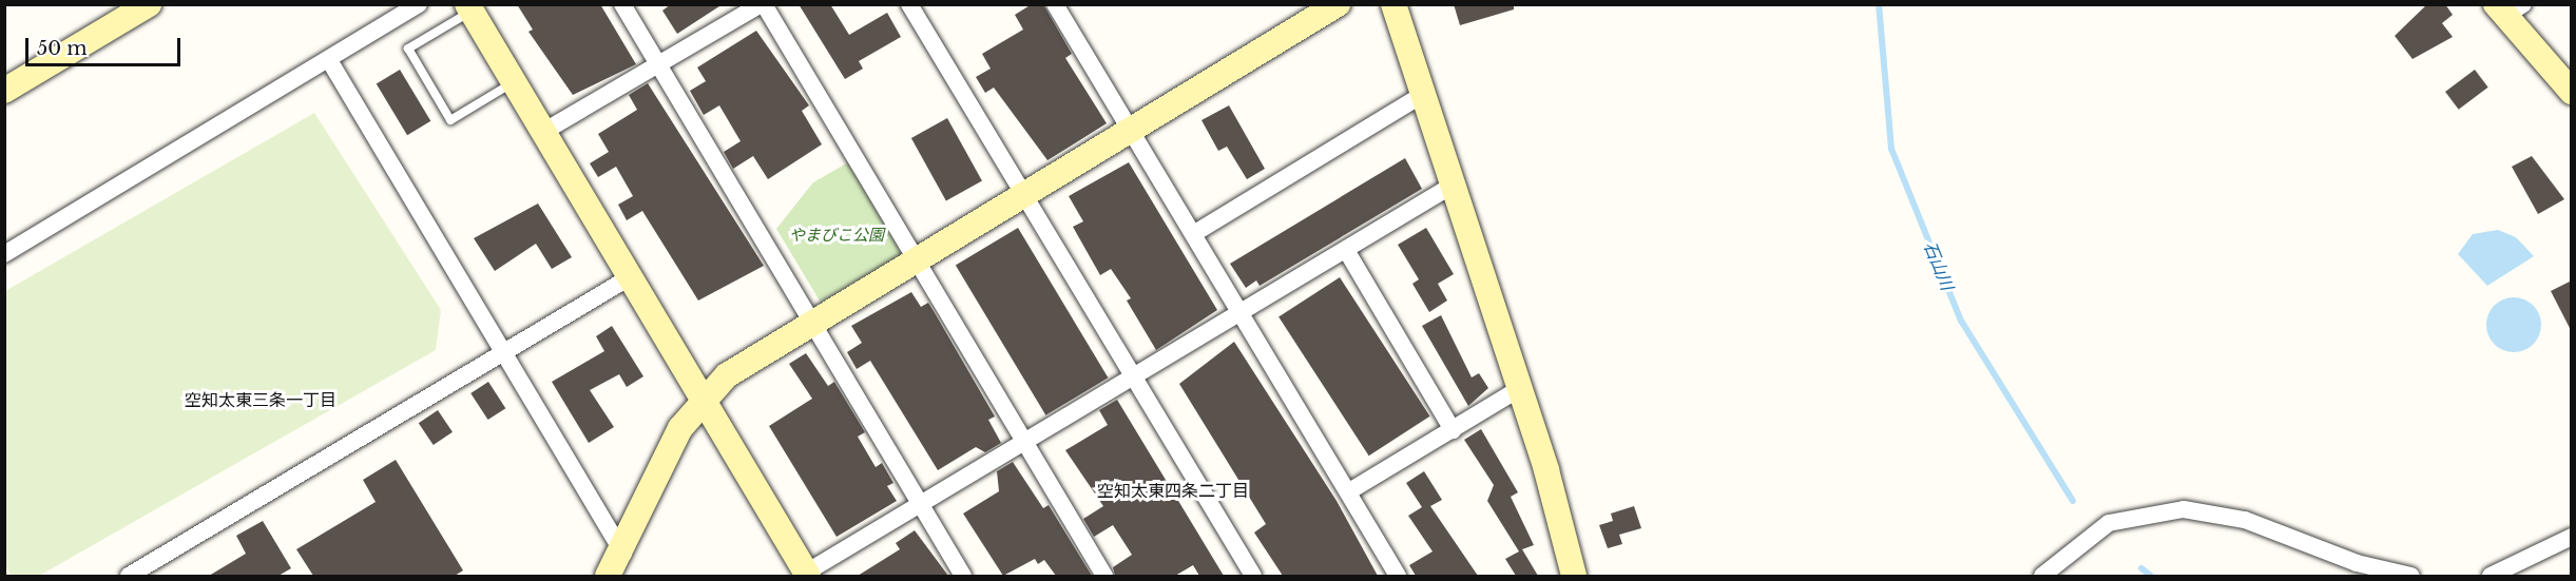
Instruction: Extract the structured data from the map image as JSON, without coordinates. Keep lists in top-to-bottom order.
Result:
{
  "districts": ["空知太東三条一丁目", "空知太東四条二丁目"],
  "water": ["石山川"],
  "parks": ["やまびこ公園"],
  "scale_bar": "50 m"
}
